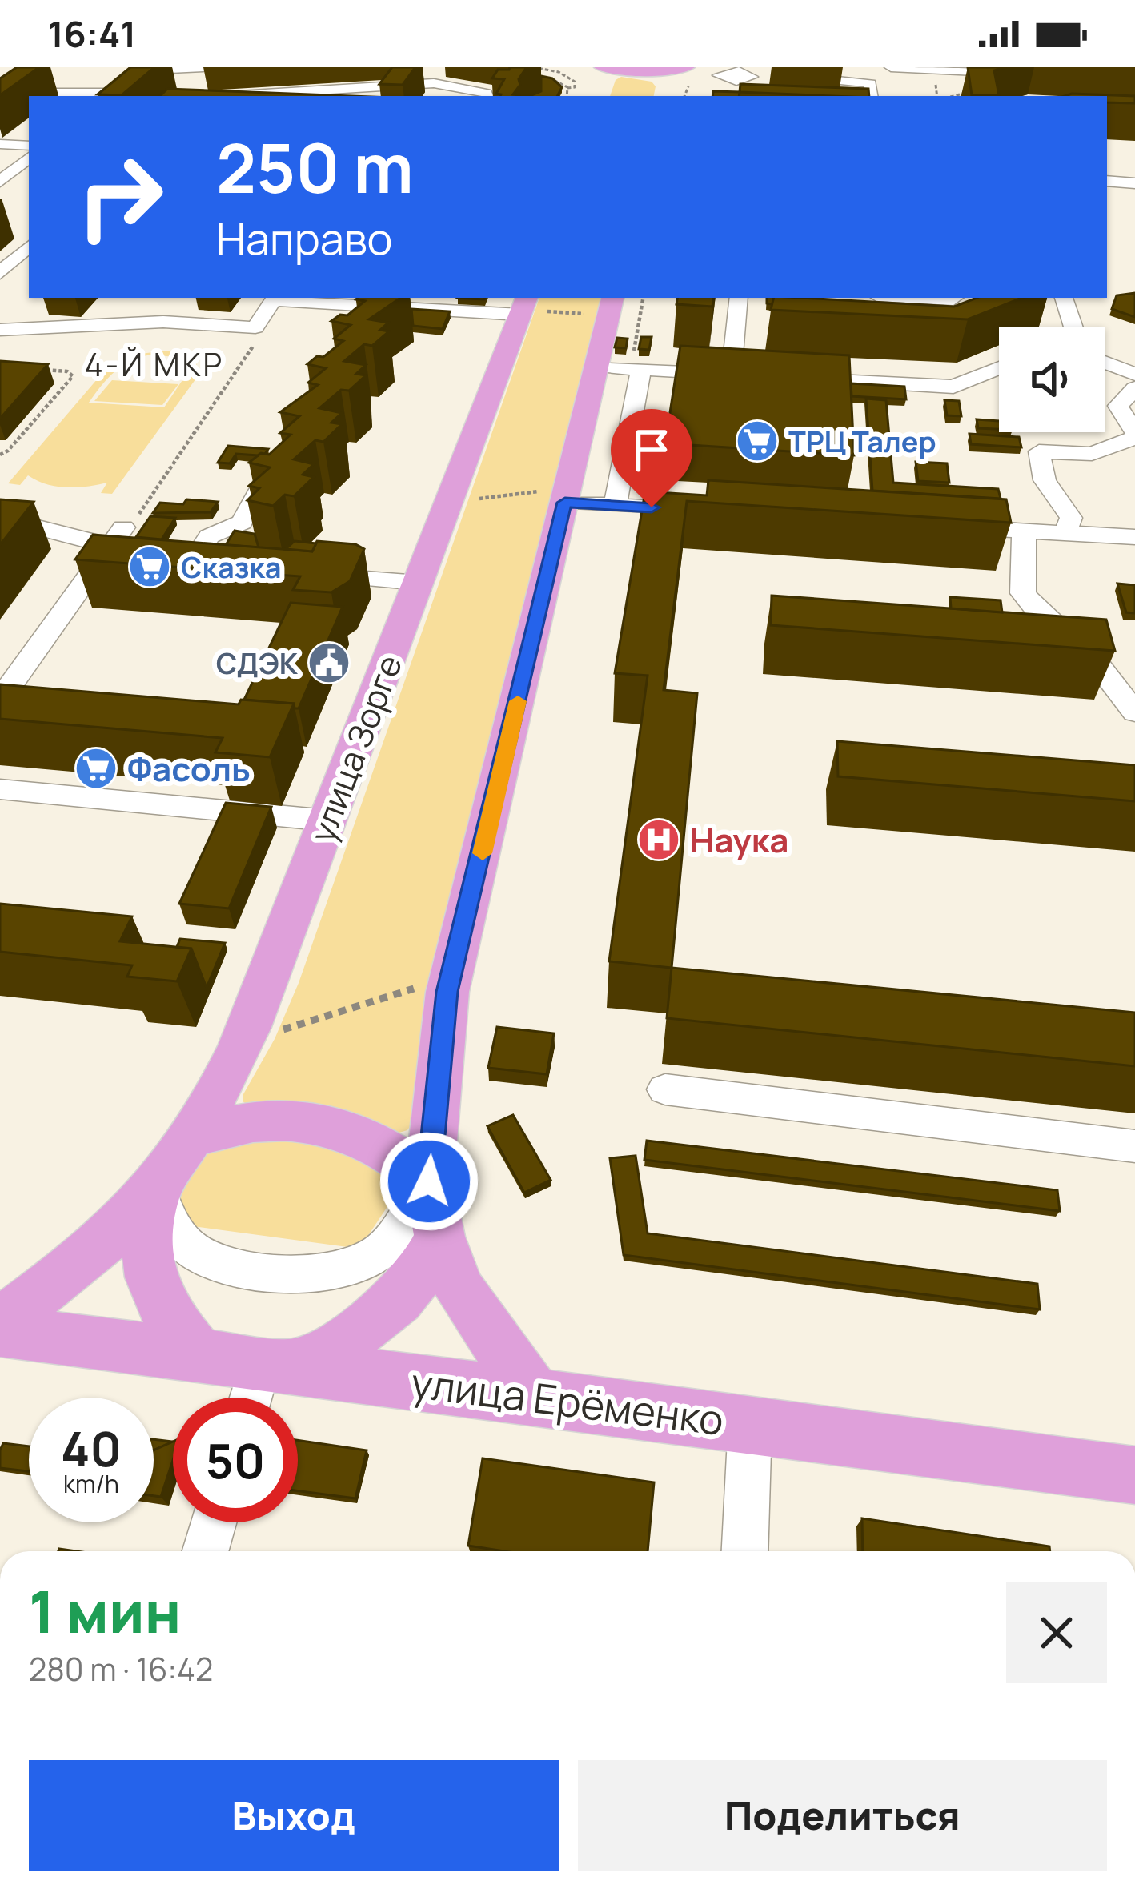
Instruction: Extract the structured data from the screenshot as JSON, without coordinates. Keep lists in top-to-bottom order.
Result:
{
  "streets": {
    "main road": ["улица Зорге", "улица Ерёменко"]
  },
  "districts": ["4-Й МКР"],
  "places": {
    "supermarket": ["ТРЦ Талер", "Сказка", "Фасоль"],
    "public building": ["СДЭК"],
    "hospital": ["Наука"]
  },
  "page": {
    "status": "16:41",
    "turn": ["250 m", "Направо"],
    "speed": "40 km/h",
    "limit": "50",
    "heading": ["1 мин", "280 m · 16:42"],
    "buttons": ["Выход", "Поделиться"]
  }
}
